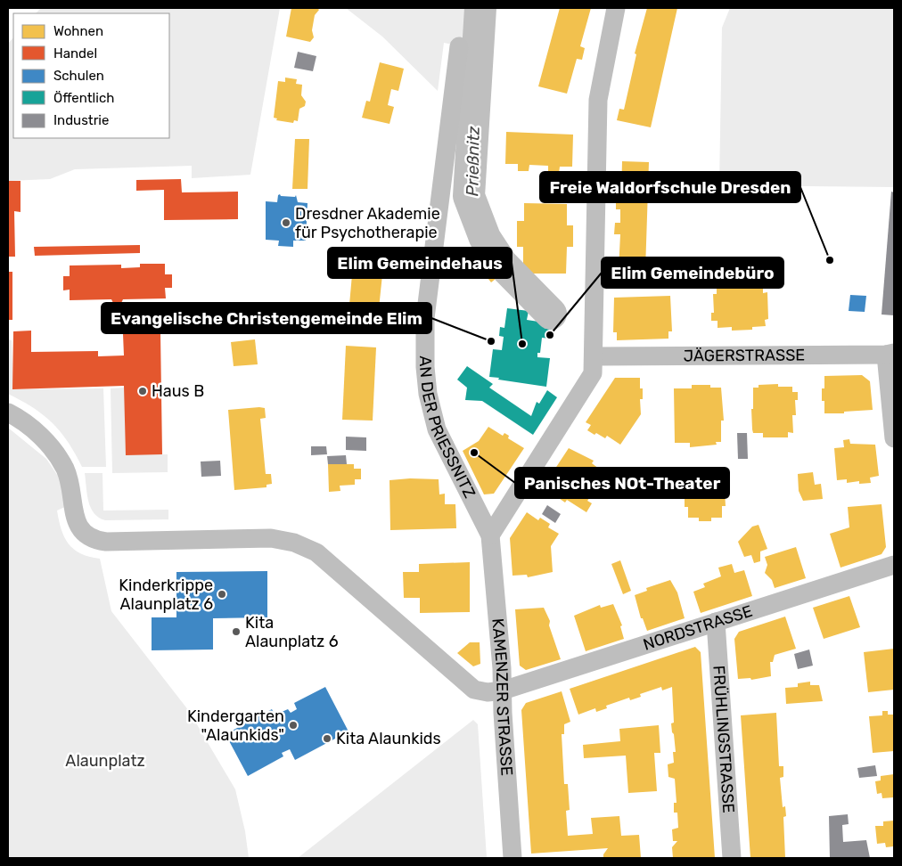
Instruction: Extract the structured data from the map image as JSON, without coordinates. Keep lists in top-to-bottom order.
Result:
{
  "streets": {
    "street": [
      "JÄGERSTRASSE",
      "AN DER PRIESSNITZ",
      "NORDSTRASSE",
      "KAMENZER STRASSE",
      "FRÜHLINGSTRASSE"
    ]
  },
  "crossings": [
    ["AN DER PRIESSNITZ", "KAMENZER STRASSE"],
    ["NORDSTRASSE", "KAMENZER STRASSE"],
    ["NORDSTRASSE", "FRÜHLINGSTRASSE"]
  ],
  "water": ["Prießnitz"],
  "parks": ["Alaunplatz"],
  "places": [
    "Dresdner Akademie für Psychotherapie",
    "Freie Waldorfschule Dresden",
    "Elim Gemeindebüro",
    "Evangelische Christengemeinde Elim",
    "Elim Gemeindehaus",
    "Haus B",
    "Panisches NOt-Theater",
    "Kinderkrippe Alaunplatz 6",
    "Kita Alaunplatz 6",
    "Kindergarten \"Alaunkids\"",
    "Kita Alaunkids"
  ],
  "legend": [
    "Wohnen",
    "Handel",
    "Schulen",
    "Öffentlich",
    "Industrie"
  ]
}
